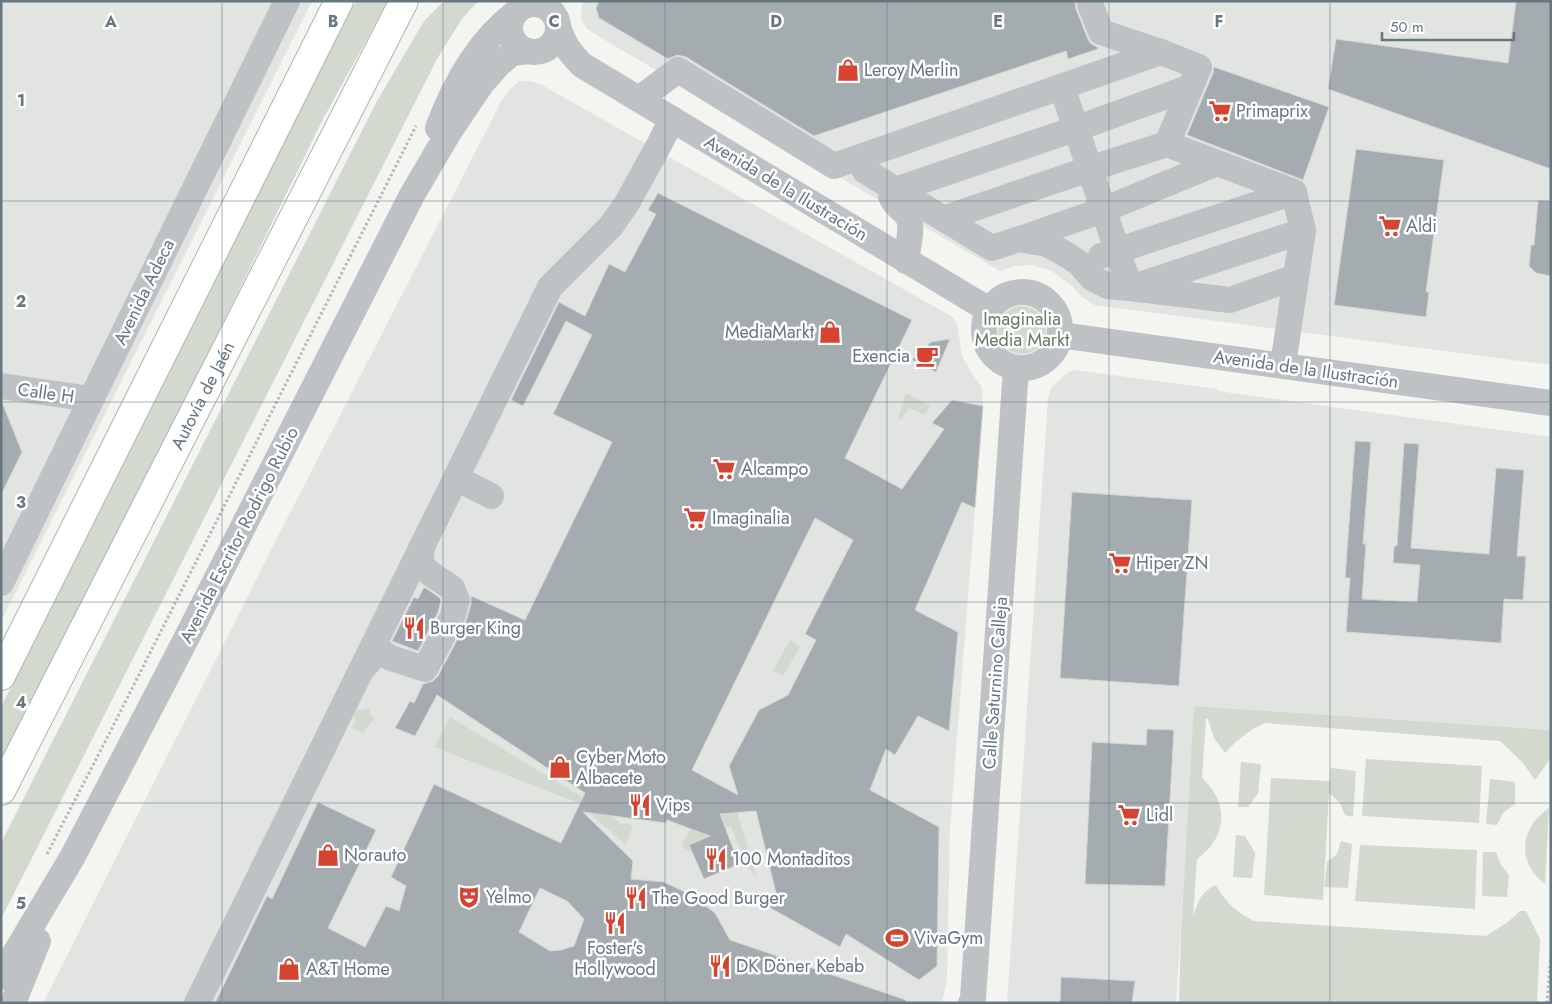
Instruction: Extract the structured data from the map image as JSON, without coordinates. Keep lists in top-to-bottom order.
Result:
{
  "streets": {
    "highway": ["Autovía de Jaén"],
    "street": [
      "Avenida de la Ilustración",
      "Avenida Adeca",
      "Calle H",
      "Avenida Escritor Rodrigo Rubio",
      "Calle Saturnino Calleja"
    ]
  },
  "crossings": [
    ["Avenida de la Ilustración", "Avenida Escritor Rodrigo Rubio"],
    ["Avenida de la Ilustración", "Calle Saturnino Calleja"],
    ["Avenida Adeca", "Calle H"]
  ],
  "parks": ["Imaginalia Media Markt"],
  "places": {
    "shop": [
      "Leroy Merlin",
      "MediaMarkt",
      "Cyber Moto Albacete",
      "Norauto",
      "A&T Home"
    ],
    "supermarket": [
      "Primaprix",
      "Aldi",
      "Alcampo",
      "Imaginalia",
      "Hiper ZN",
      "Lidl"
    ],
    "cafe": ["Exencia"],
    "restaurant": [
      "Burger King",
      "Vips",
      "100 Montaditos",
      "The Good Burger",
      "Foster's Hollywood",
      "DK Döner Kebab"
    ],
    "theatre": ["Yelmo"],
    "sports": ["VivaGym"]
  },
  "scale_bar": "50 m",
  "grid": {
    "columns": [
      "A",
      "B",
      "C",
      "D",
      "E",
      "F"
    ],
    "rows": [
      "1",
      "2",
      "3",
      "4",
      "5"
    ]
  }
}
